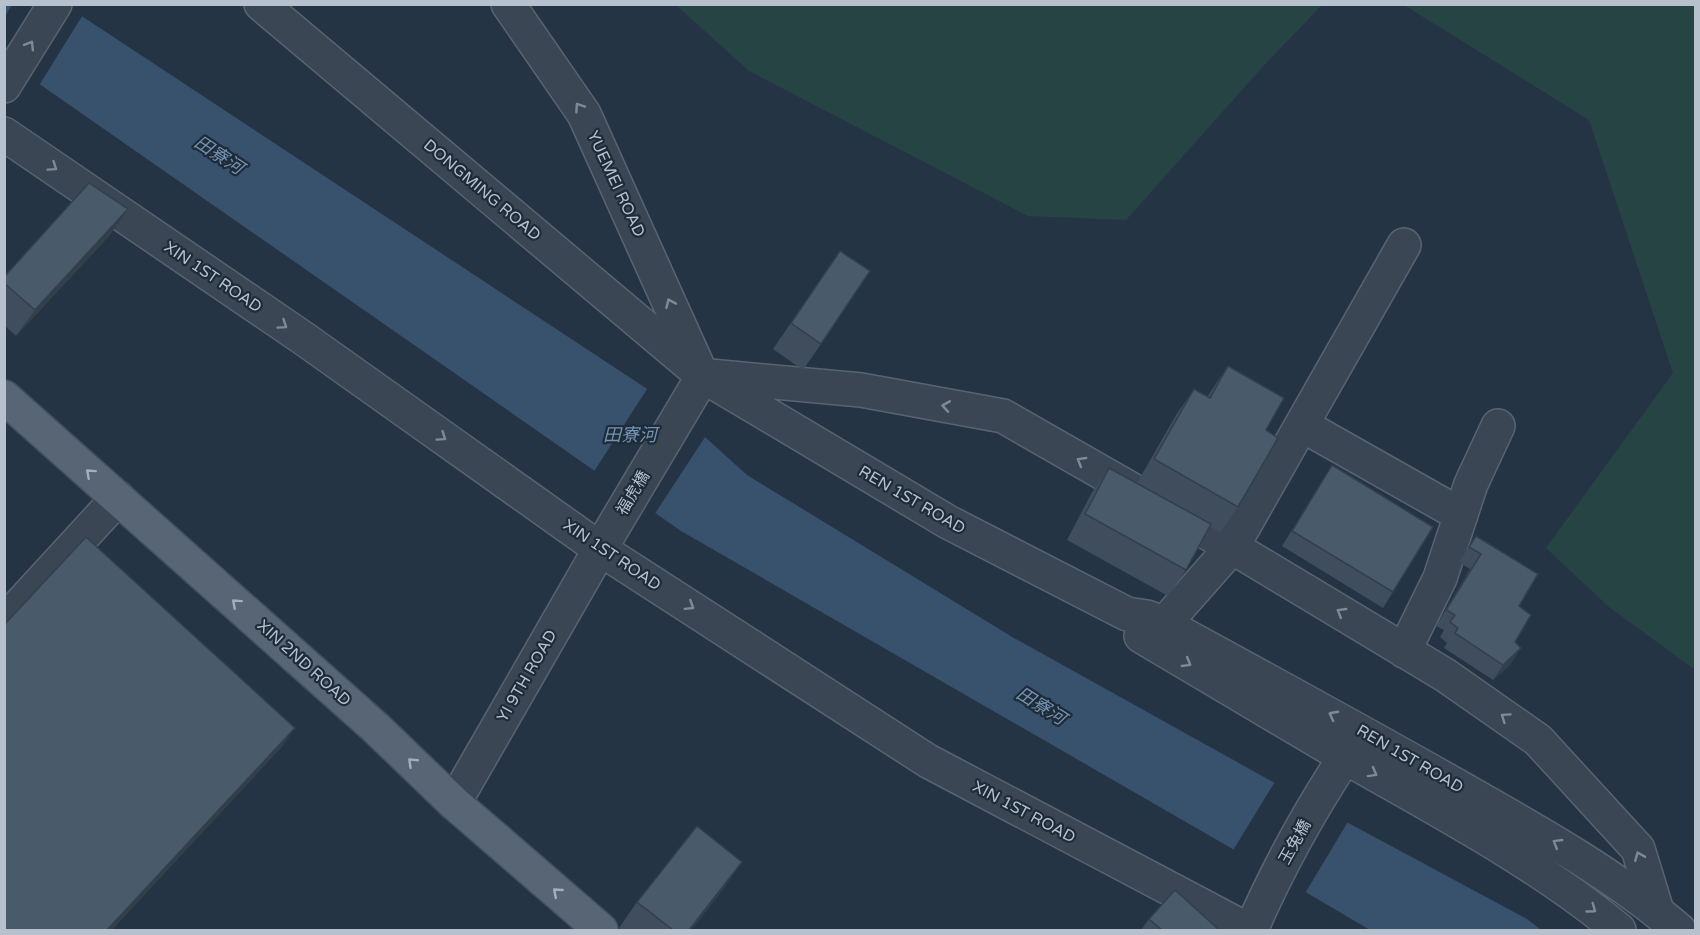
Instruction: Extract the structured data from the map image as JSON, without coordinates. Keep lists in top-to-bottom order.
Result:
{
  "streets": {
    "main road": ["XIN 2ND ROAD"],
    "street": [
      "YUEMEI ROAD",
      "DONGMING ROAD",
      "XIN 1ST ROAD",
      "福虎橋",
      "REN 1ST ROAD",
      "YI 9TH ROAD",
      "玉兔橋"
    ]
  },
  "crossings": [
    ["YUEMEI ROAD", "DONGMING ROAD"],
    ["YUEMEI ROAD", "福虎橋"],
    ["YUEMEI ROAD", "REN 1ST ROAD"],
    ["DONGMING ROAD", "福虎橋"],
    ["DONGMING ROAD", "REN 1ST ROAD"],
    ["XIN 1ST ROAD", "福虎橋"],
    ["XIN 1ST ROAD", "YI 9TH ROAD"],
    ["XIN 1ST ROAD", "玉兔橋"],
    ["福虎橋", "REN 1ST ROAD"],
    ["福虎橋", "YI 9TH ROAD"],
    ["REN 1ST ROAD", "玉兔橋"],
    ["XIN 2ND ROAD", "YI 9TH ROAD"]
  ],
  "one_way": ["YUEMEI ROAD", "XIN 1ST ROAD", "XIN 2ND ROAD"],
  "water": ["田寮河"]
}
